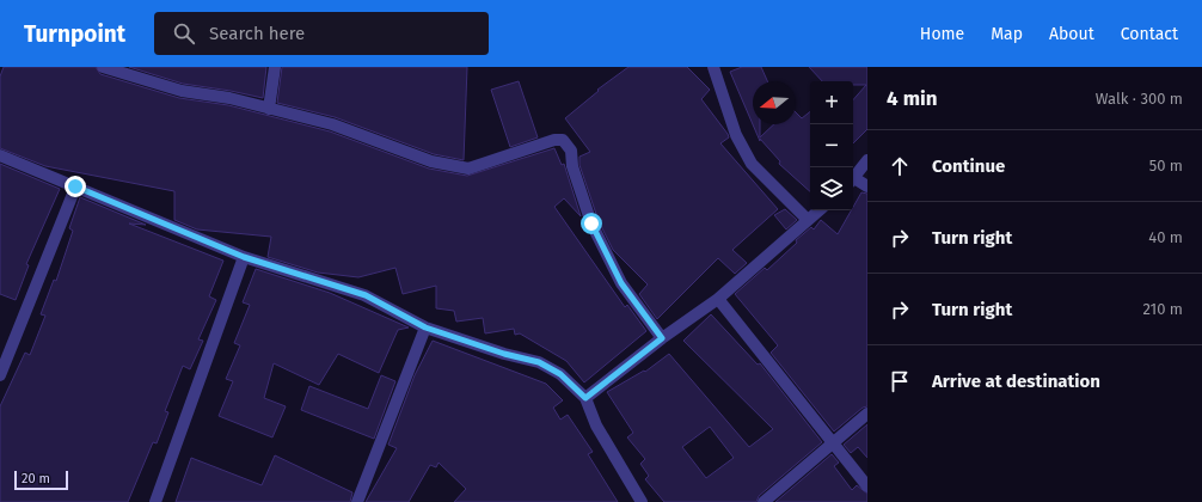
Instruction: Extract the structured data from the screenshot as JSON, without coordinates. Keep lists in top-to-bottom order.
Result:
{
  "scale_bar": "20 m",
  "north": "left",
  "page": {
    "header": "Turnpoint",
    "search": "Search here",
    "nav": [
      "Home",
      "Map",
      "About",
      "Contact"
    ],
    "heading": ["4 min", "Walk · 300 m"],
    "map_buttons": ["+", "−"],
    "list": [
      ["Continue", "50 m"],
      ["Turn right", "40 m"],
      ["Turn right", "210 m"],
      "Arrive at destination"
    ],
    "scale": "20 m"
  }
}
